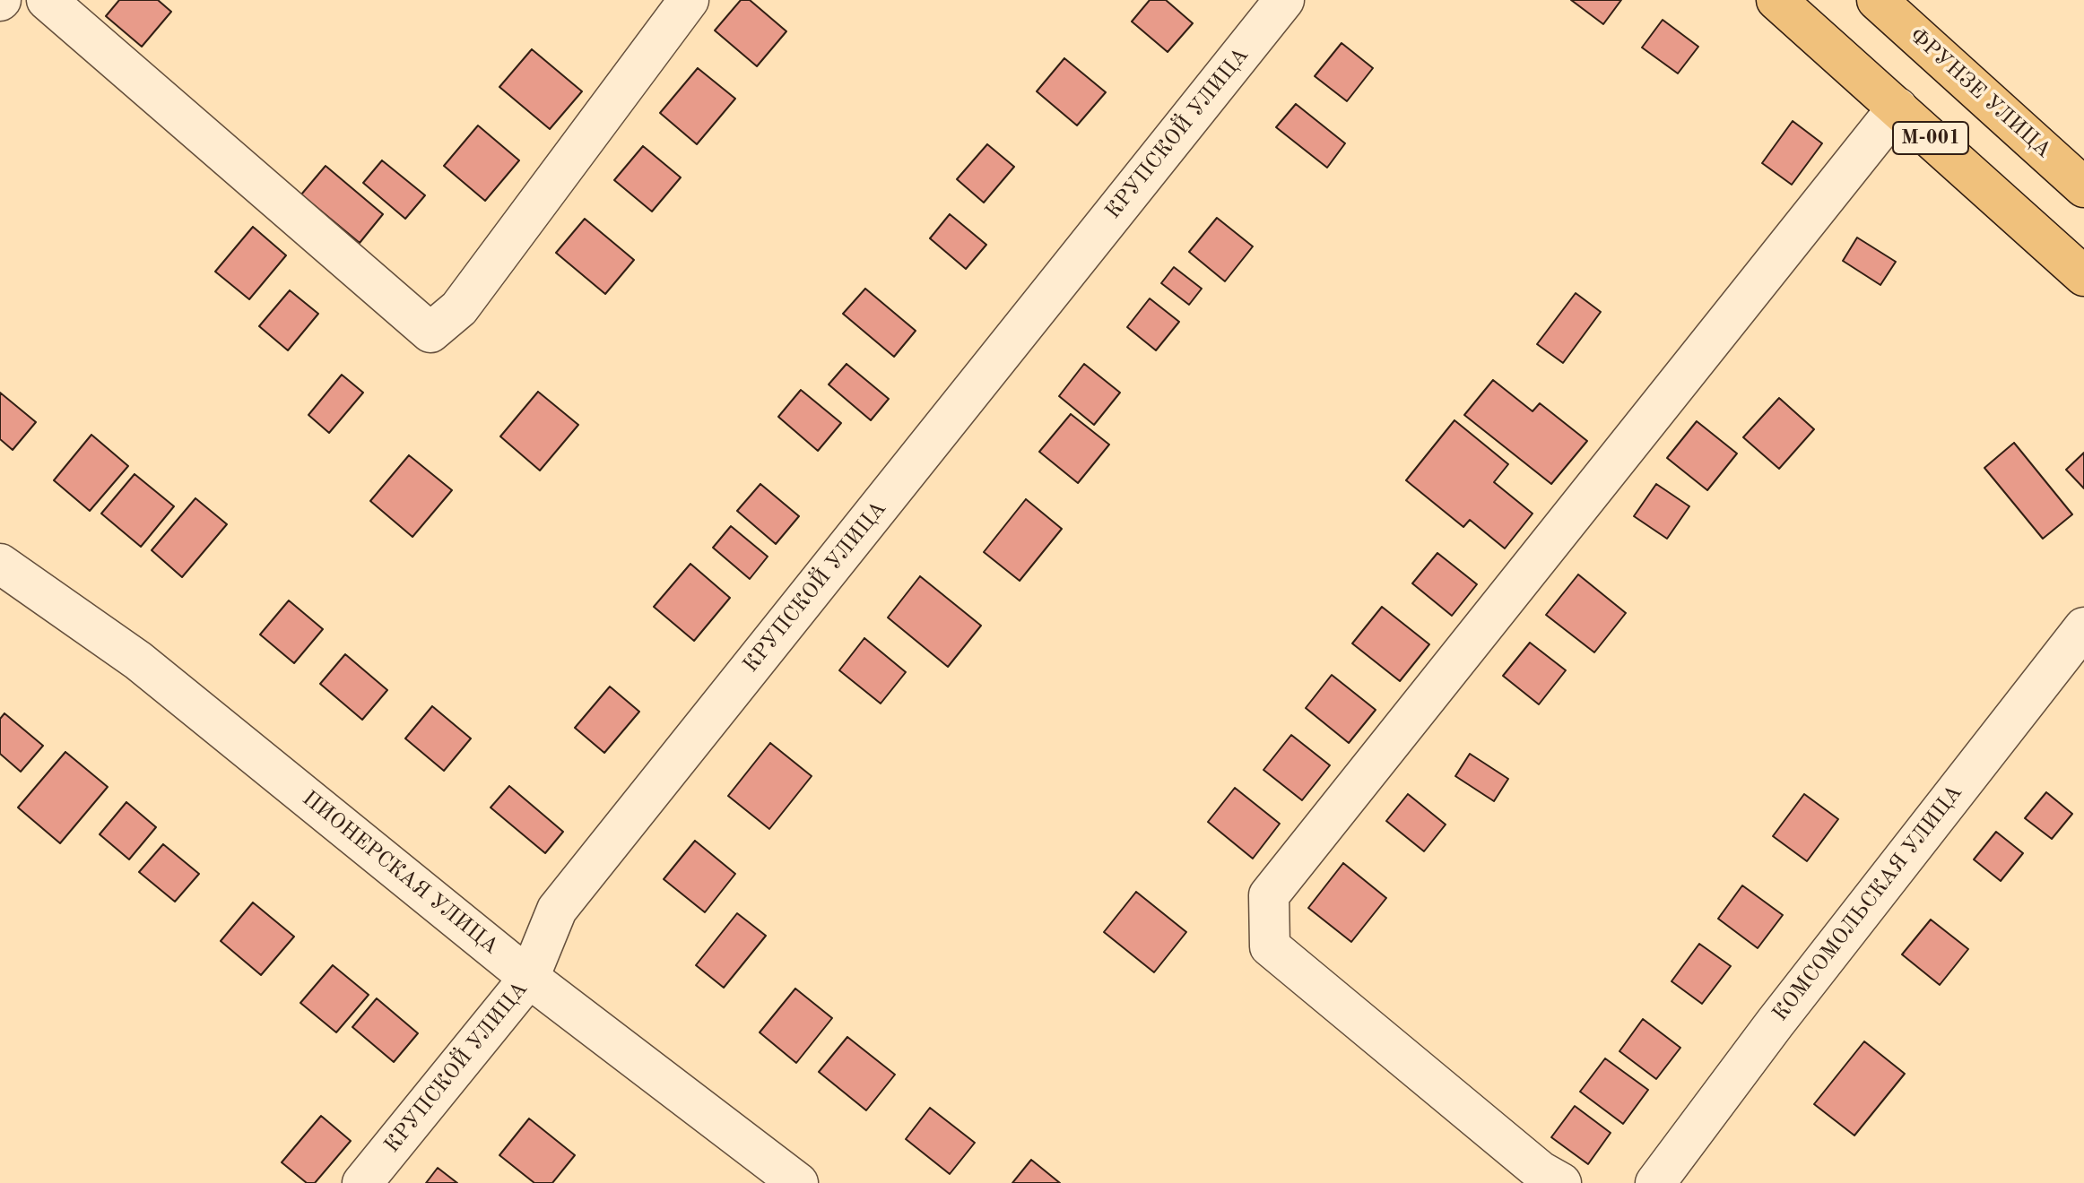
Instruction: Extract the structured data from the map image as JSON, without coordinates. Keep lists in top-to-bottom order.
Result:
{
  "streets": {
    "main road": ["ФРУНЗЕ УЛИЦА", "M-001"],
    "street": ["КРУПСКОЙ УЛИЦА", "ПИОНЕРСКАЯ УЛИЦА", "КОМСОМОЛЬСКАЯ УЛИЦА"]
  },
  "crossings": [
    ["КРУПСКОЙ УЛИЦА", "ПИОНЕРСКАЯ УЛИЦА"]
  ]
}
